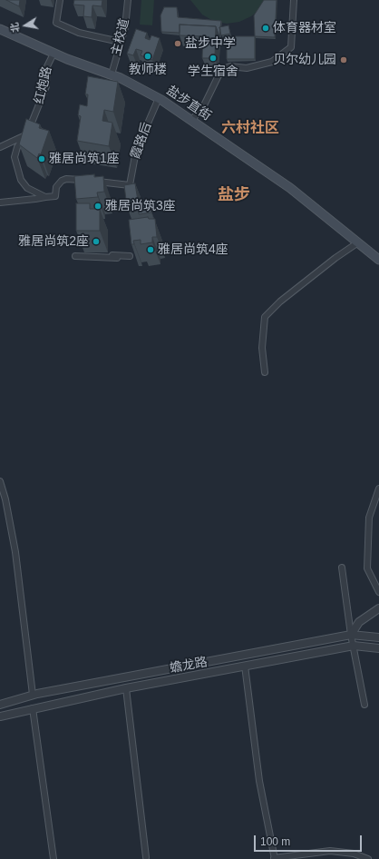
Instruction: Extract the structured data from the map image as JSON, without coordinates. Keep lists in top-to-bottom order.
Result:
{
  "streets": {
    "main road": ["盐步直街"],
    "street": [
      "主校道",
      "红炮路",
      "霞路后",
      "蟾龙路"
    ]
  },
  "crossings": [
    ["主校道", "盐步直街"],
    ["红炮路", "盐步直街"],
    ["盐步直街", "霞路后"]
  ],
  "districts": ["六村社区", "盐步"],
  "places": [
    "体育器材室",
    "盐步中学",
    "教师楼",
    "学生宿舍",
    "贝尔幼儿园",
    "雅居尚筑1座",
    "雅居尚筑3座",
    "雅居尚筑2座",
    "雅居尚筑4座"
  ],
  "scale_bar": "100 m",
  "north": "left"
}
